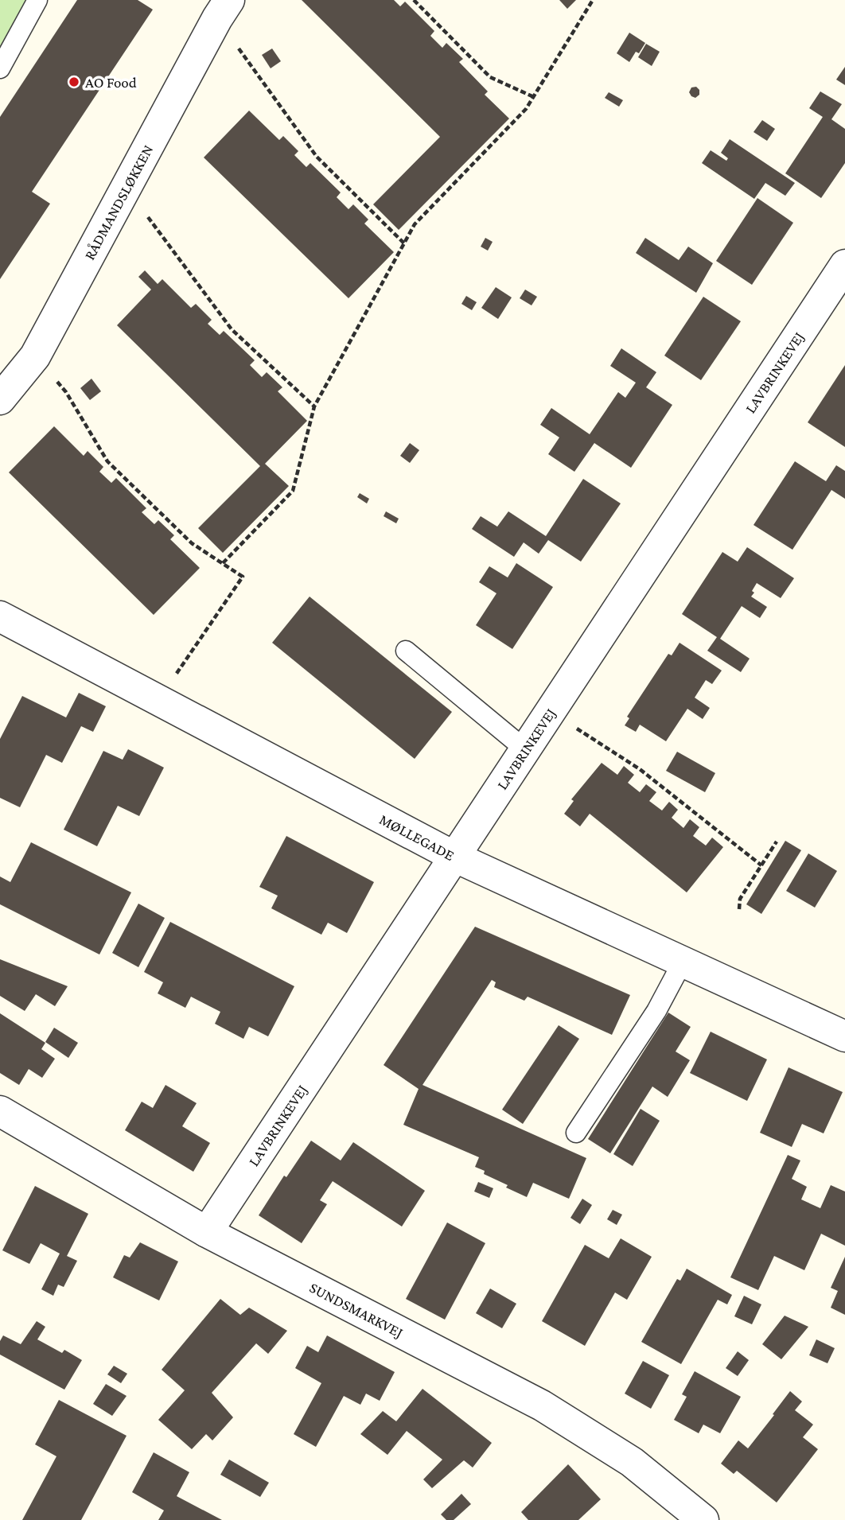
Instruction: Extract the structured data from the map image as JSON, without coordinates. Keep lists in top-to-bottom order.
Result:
{
  "streets": {
    "street": [
      "RÅDMANDSLØKKEN",
      "LAVBRINKEVEJ",
      "MØLLEGADE",
      "SUNDSMARKVEJ"
    ]
  },
  "crossings": [
    ["LAVBRINKEVEJ", "MØLLEGADE"],
    ["LAVBRINKEVEJ", "SUNDSMARKVEJ"]
  ],
  "places": ["AO Food"]
}
